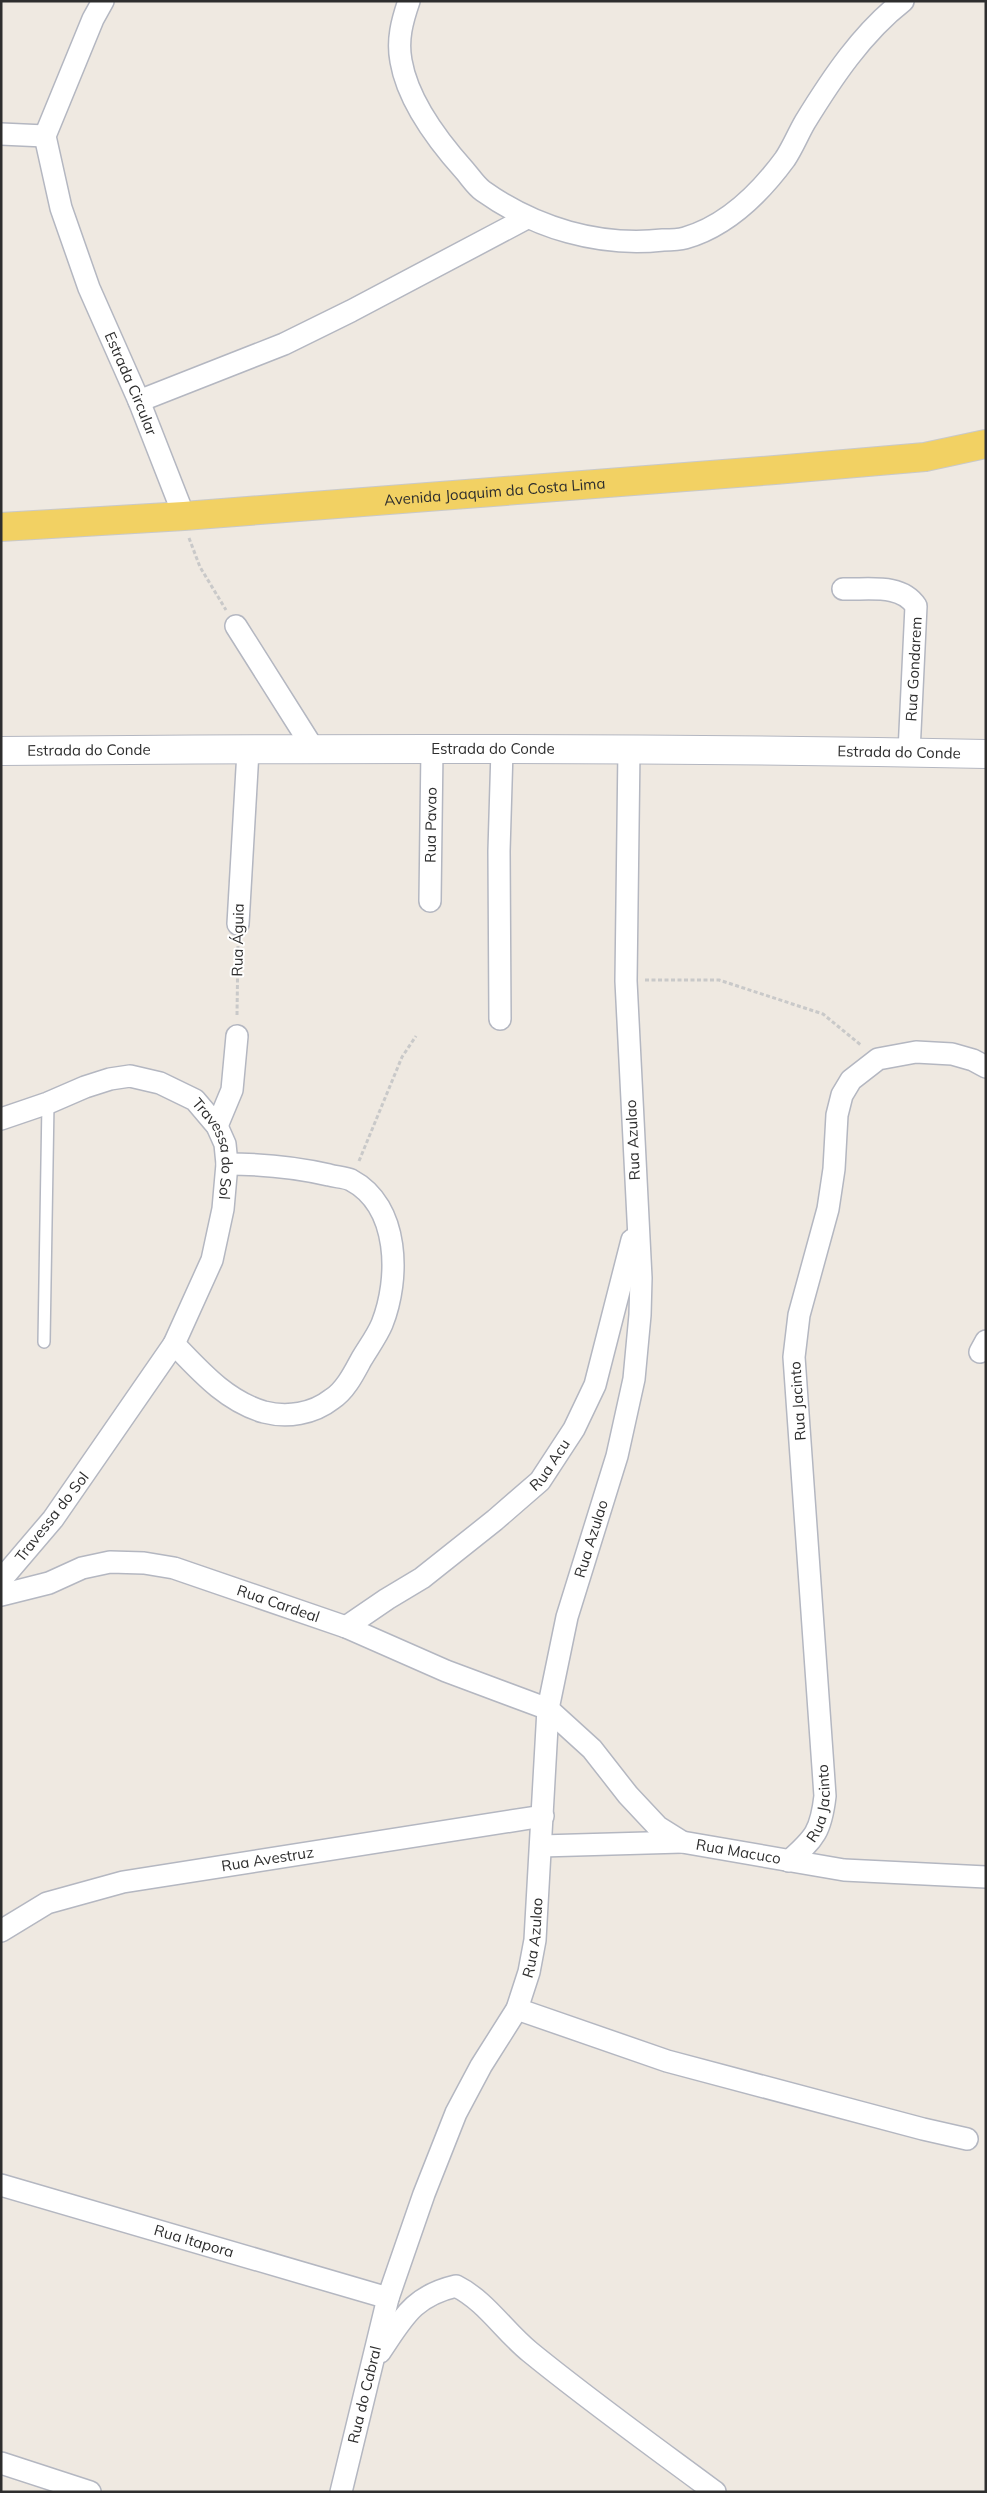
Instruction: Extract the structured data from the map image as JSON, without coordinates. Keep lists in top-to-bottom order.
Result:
{
  "streets": {
    "main road": ["Avenida Joaquim da Costa Lima"],
    "street": [
      "Estrada Circular",
      "Rua Gondarem",
      "Estrada do Conde",
      "Rua Pavao",
      "Rua Águia",
      "Rua Azulao",
      "Travessa do Sol",
      "Rua Jacinto",
      "Rua Acu",
      "Rua Cardeal",
      "Rua Macuco",
      "Rua Avestruz",
      "Rua Itapora",
      "Rua do Cabral"
    ]
  },
  "crossings": [
    ["Estrada Circular", "Avenida Joaquim da Costa Lima"],
    ["Rua Gondarem", "Estrada do Conde"],
    ["Estrada do Conde", "Rua Pavao"],
    ["Estrada do Conde", "Rua Águia"],
    ["Estrada do Conde", "Rua Azulao"],
    ["Rua Azulao", "Rua Acu"],
    ["Rua Azulao", "Rua Cardeal"],
    ["Rua Azulao", "Rua Macuco"],
    ["Rua Azulao", "Rua Avestruz"],
    ["Rua Azulao", "Rua Itapora"],
    ["Rua Azulao", "Rua do Cabral"],
    ["Rua Jacinto", "Rua Macuco"],
    ["Rua Acu", "Rua Cardeal"],
    ["Rua Cardeal", "Rua Macuco"],
    ["Rua Itapora", "Rua do Cabral"]
  ]
}
